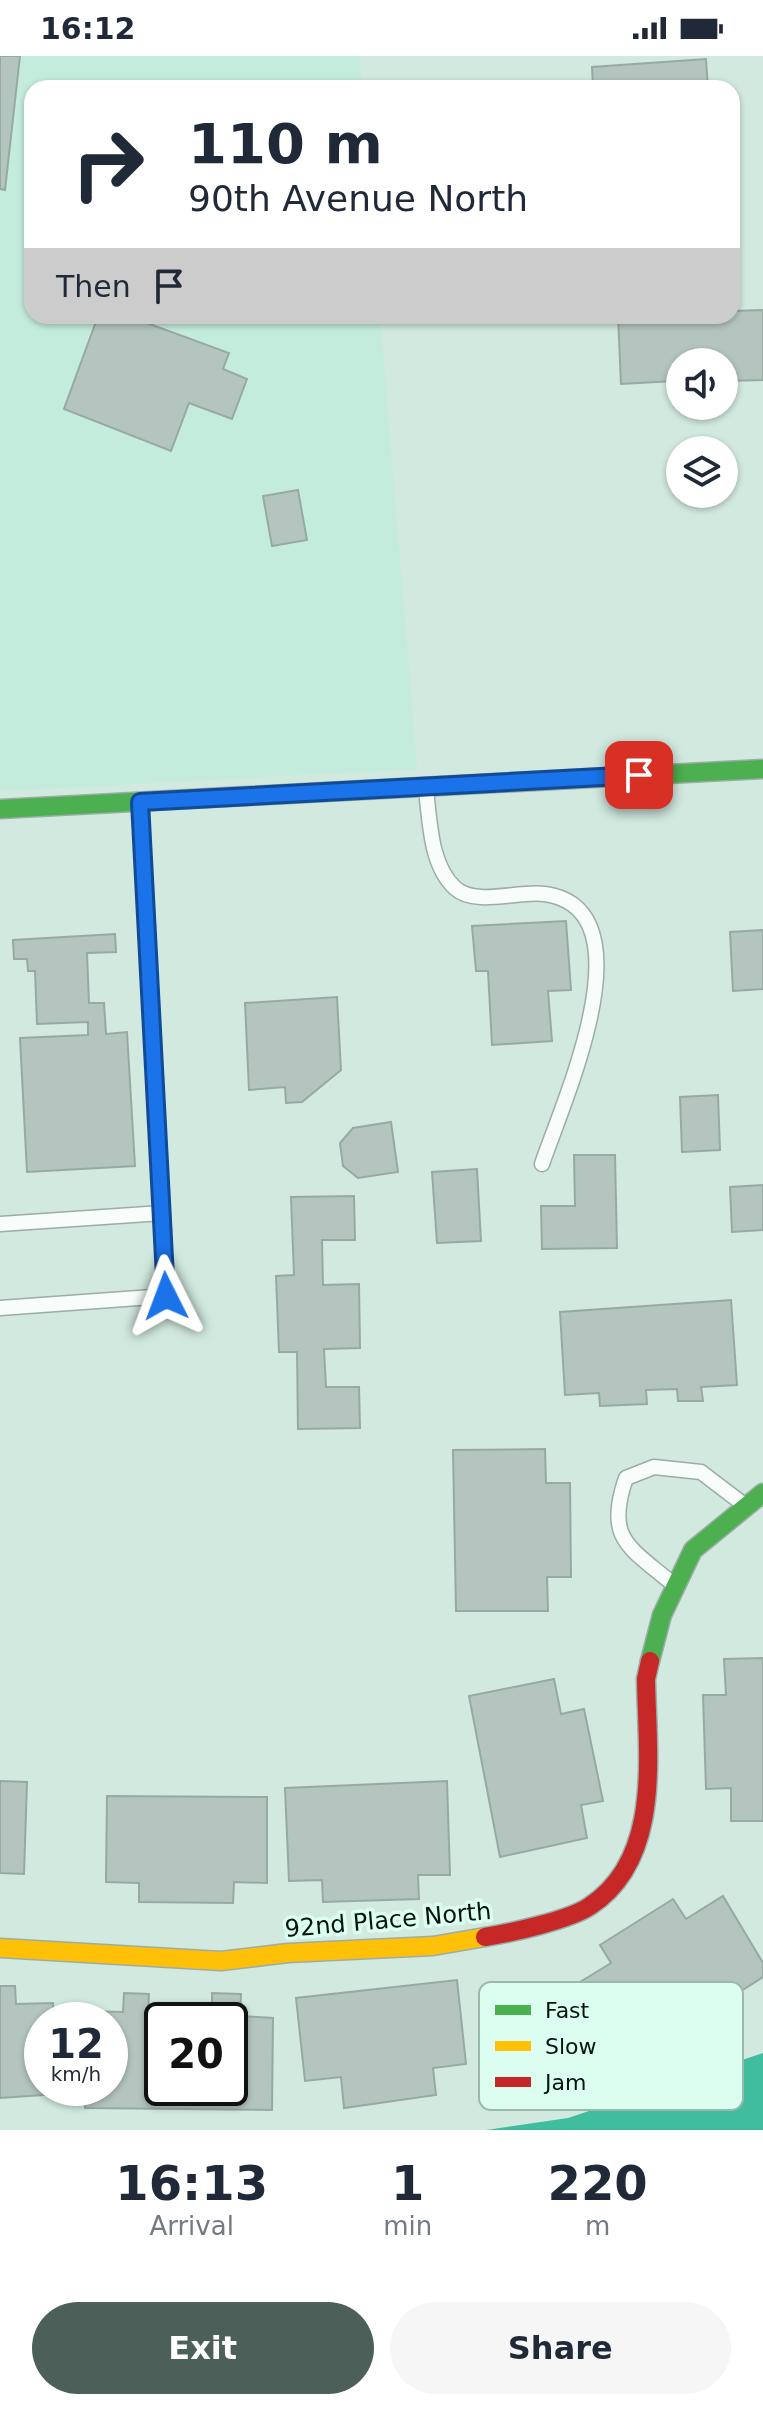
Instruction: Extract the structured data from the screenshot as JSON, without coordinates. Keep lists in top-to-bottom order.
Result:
{
  "streets": {
    "street": ["92nd Place North"]
  },
  "legend": ["Fast", "Slow", "Jam"],
  "page": {
    "status": "16:12",
    "turn": ["110 m", "90th Avenue North"],
    "then": "Then",
    "speed": "12 km/h",
    "limit": "20",
    "eta": [
      "16:13",
      "Arrival",
      "1",
      "min",
      "220",
      "m"
    ],
    "buttons": ["Exit", "Share"]
  }
}
